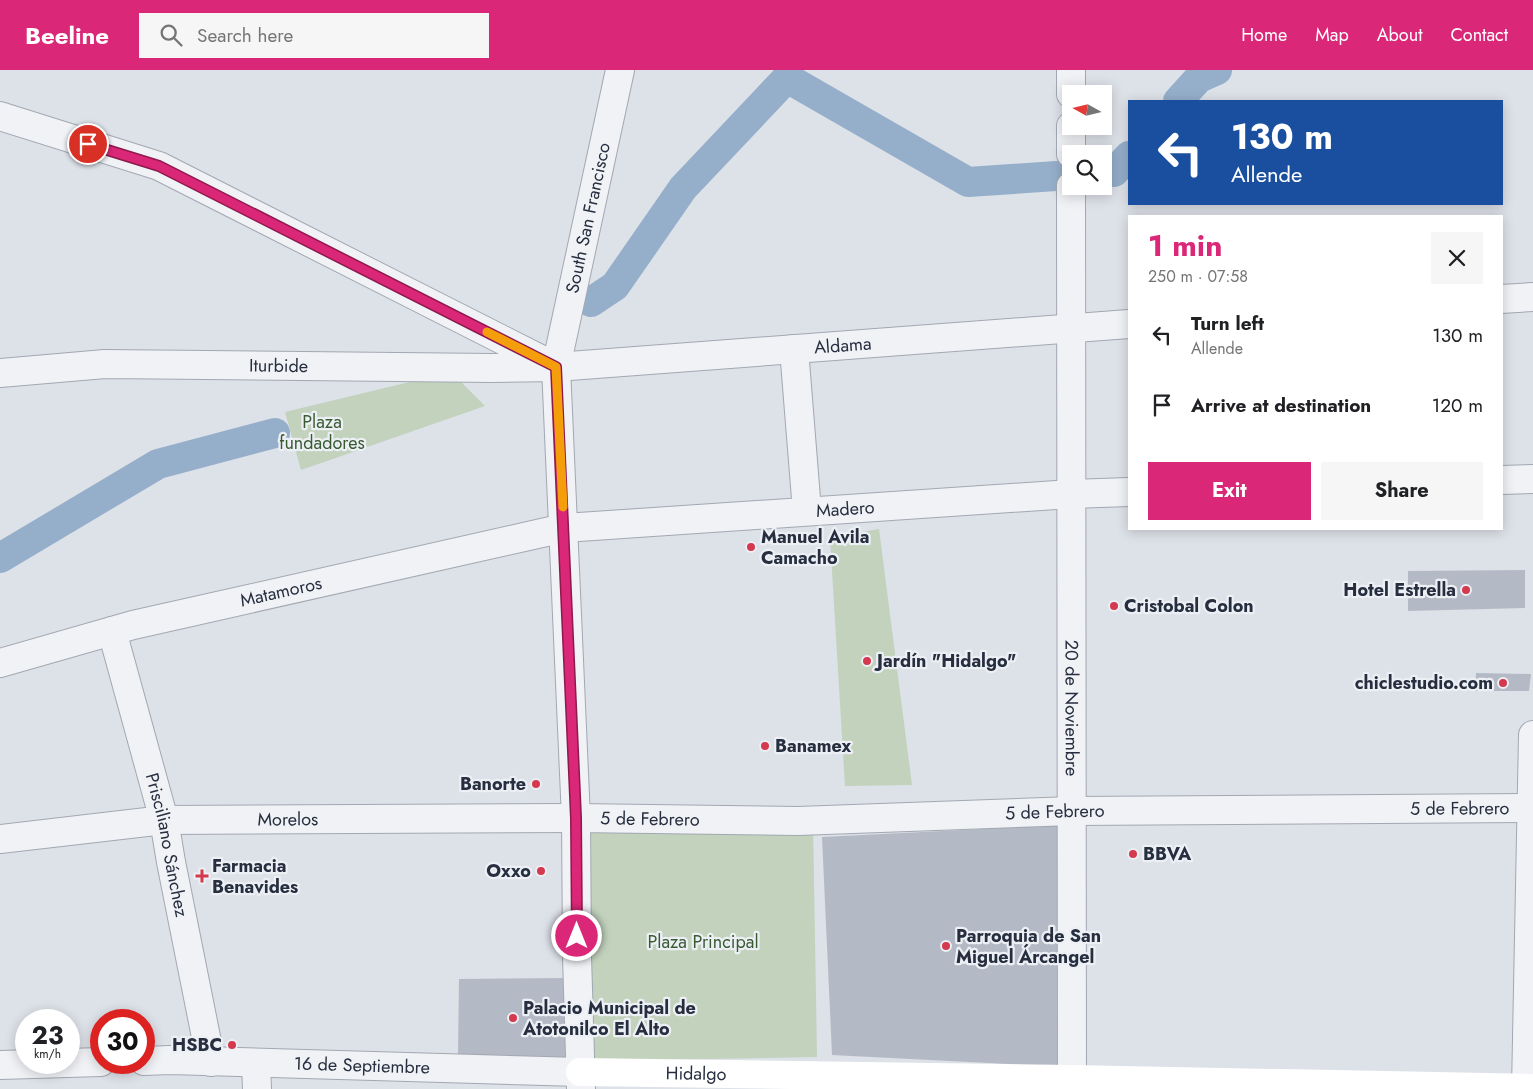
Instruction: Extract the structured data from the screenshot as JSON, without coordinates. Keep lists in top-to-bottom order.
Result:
{
  "streets": {
    "street": [
      "South San Francisco",
      "Aldama",
      "Iturbide",
      "Madero",
      "Matamoros",
      "20 de Noviembre",
      "5 de Febrero",
      "Morelos",
      "Prisciliano Sánchez",
      "16 de Septiembre",
      "Hidalgo"
    ]
  },
  "crossings": [
    ["South San Francisco", "Aldama"],
    ["South San Francisco", "Iturbide"],
    ["South San Francisco", "Madero"],
    ["South San Francisco", "Matamoros"],
    ["South San Francisco", "5 de Febrero"],
    ["South San Francisco", "Morelos"],
    ["South San Francisco", "16 de Septiembre"],
    ["South San Francisco", "Hidalgo"],
    ["Aldama", "Iturbide"],
    ["Aldama", "20 de Noviembre"],
    ["Madero", "Matamoros"],
    ["Madero", "20 de Noviembre"],
    ["Matamoros", "Prisciliano Sánchez"],
    ["20 de Noviembre", "5 de Febrero"],
    ["20 de Noviembre", "Hidalgo"],
    ["5 de Febrero", "Morelos"],
    ["Morelos", "Prisciliano Sánchez"],
    ["Prisciliano Sánchez", "16 de Septiembre"],
    ["16 de Septiembre", "Hidalgo"]
  ],
  "parks": ["Plaza fundadores", "Plaza Principal"],
  "places": {
    "other": [
      "Manuel Avila Camacho",
      "Hotel Estrella",
      "Cristobal Colon",
      "Jardín \"Hidalgo\"",
      "chiclestudio.com",
      "Banamex",
      "Banorte",
      "BBVA",
      "Oxxo",
      "Parroquia de San Miguel Árcangel",
      "Palacio Municipal de Atotonilco El Alto",
      "HSBC"
    ],
    "health": ["Farmacia Benavides"]
  },
  "north": "left",
  "page": {
    "header": "Beeline",
    "search": "Search here",
    "nav": [
      "Home",
      "Map",
      "About",
      "Contact"
    ],
    "turn": ["130 m", "Allende"],
    "heading": ["1 min", "250 m · 07:58"],
    "list": [
      {
        "name": "Turn left",
        "note": "Allende",
        "value": "130 m"
      },
      {
        "name": "Arrive at destination",
        "value": "120 m"
      }
    ],
    "buttons": ["Exit", "Share"],
    "speed": "23 km/h",
    "limit": "30"
  }
}
